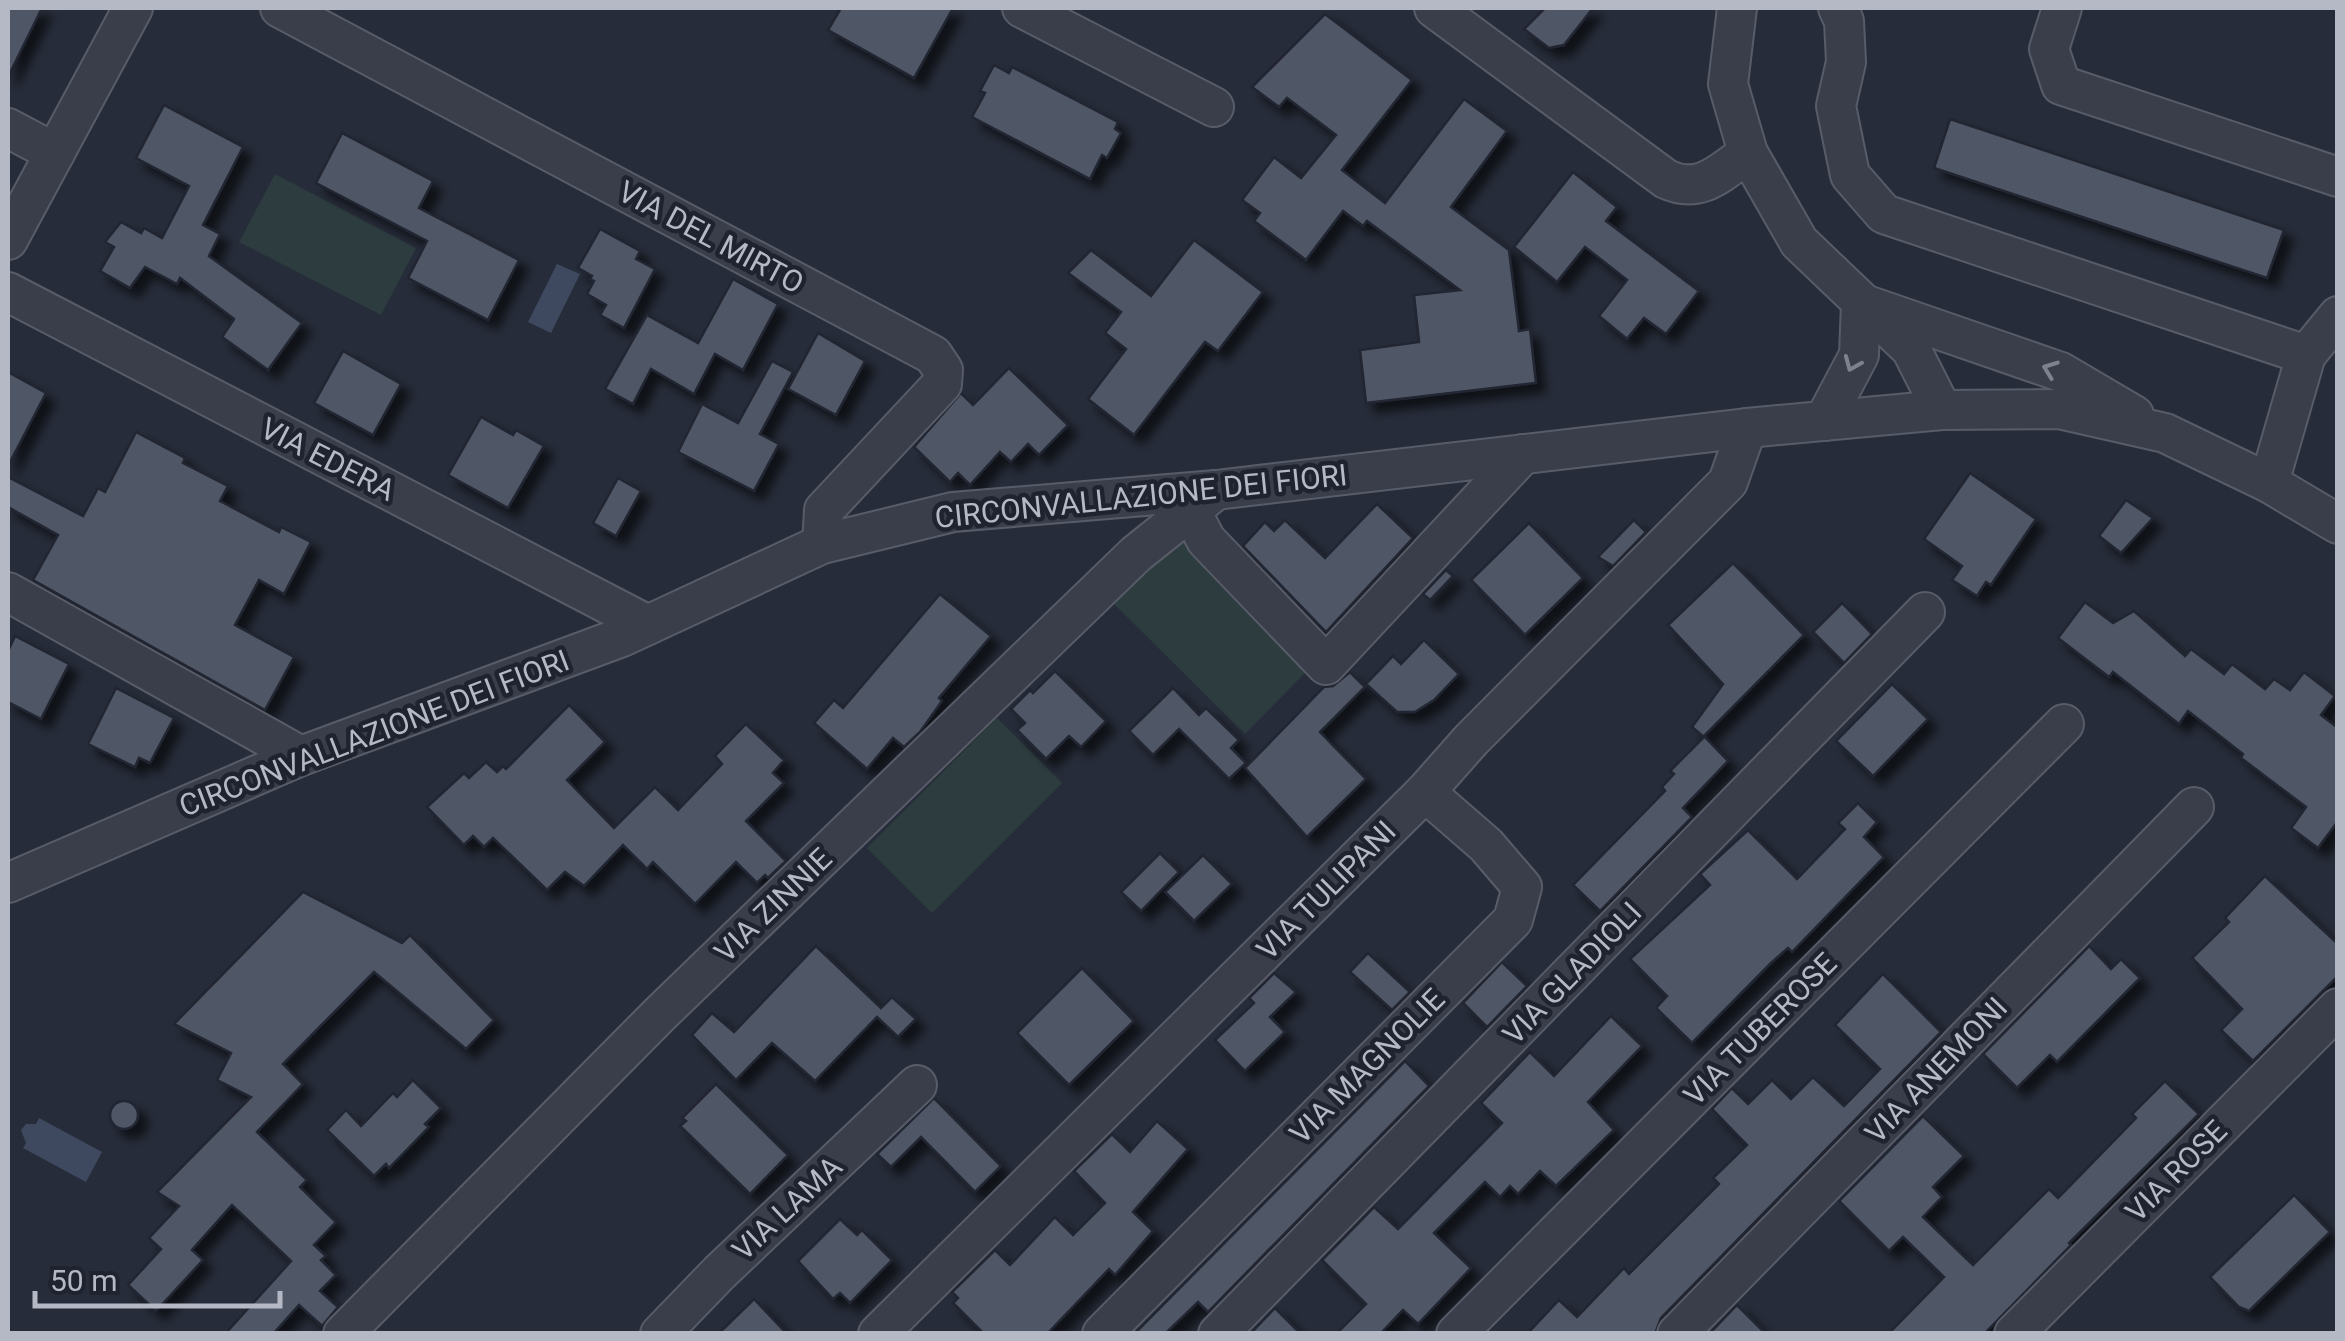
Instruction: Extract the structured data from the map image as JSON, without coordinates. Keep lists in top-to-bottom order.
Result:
{
  "streets": {
    "street": [
      "VIA DEL MIRTO",
      "VIA EDERA",
      "CIRCONVALLAZIONE DEI FIORI",
      "VIA TULIPANI",
      "VIA ZINNIE",
      "VIA GLADIOLI",
      "VIA TUBEROSE",
      "VIA MAGNOLIE",
      "VIA ANEMONI",
      "VIA ROSE",
      "VIA LAMA"
    ]
  },
  "crossings": [
    ["VIA DEL MIRTO", "CIRCONVALLAZIONE DEI FIORI"],
    ["VIA EDERA", "CIRCONVALLAZIONE DEI FIORI"],
    ["CIRCONVALLAZIONE DEI FIORI", "VIA TULIPANI"],
    ["CIRCONVALLAZIONE DEI FIORI", "VIA ZINNIE"],
    ["VIA TULIPANI", "VIA MAGNOLIE"]
  ],
  "scale_bar": "50 m"
}
